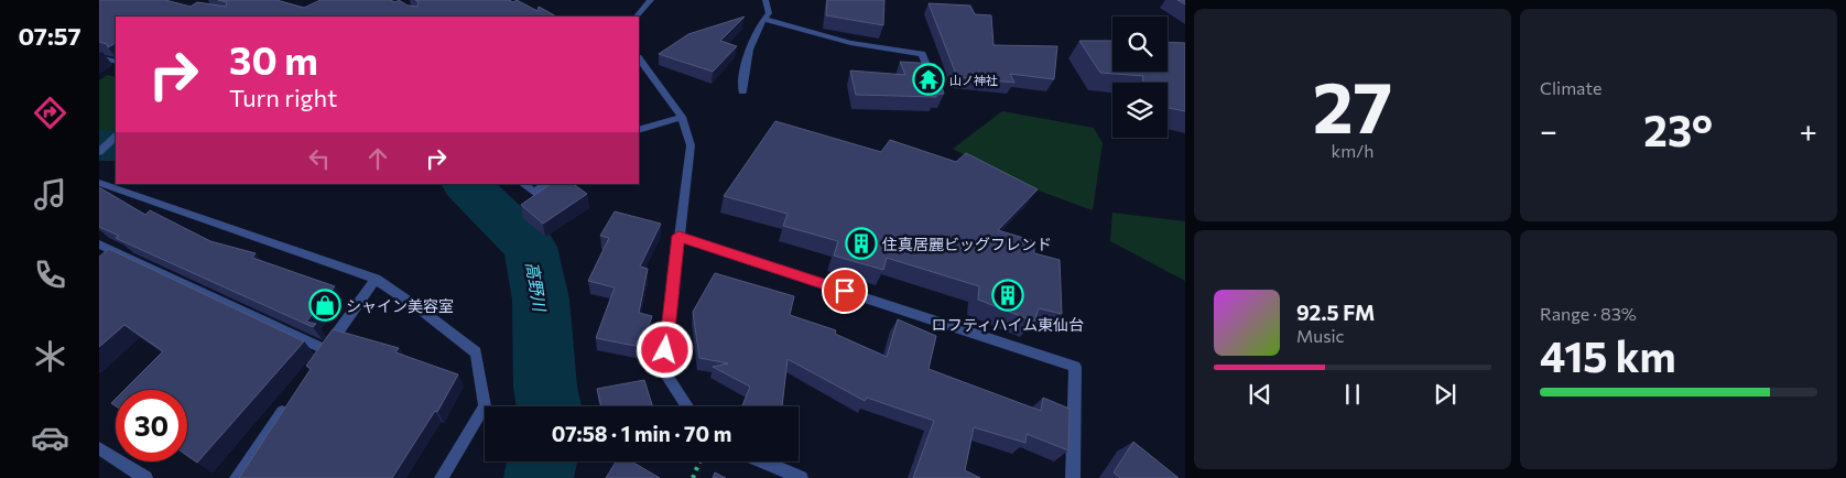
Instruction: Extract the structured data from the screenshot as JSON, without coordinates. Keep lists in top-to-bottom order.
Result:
{
  "water": ["高野川"],
  "places": {
    "temple": ["山ノ神社"],
    "building": ["住真居麗ビッグフレンド", "ロフティハイム東仙台"],
    "shop": ["シャイン美容室"]
  },
  "page": {
    "tabs": "07:57",
    "tile": [
      ["27", "km/h"],
      "Climate",
      ["Range · 83%", "415 km"]
    ],
    "turn": ["30 m", "Turn right"],
    "heat": ["−", "23°", "+"],
    "song": ["92.5 FM", "Music"],
    "limit": "30",
    "trip": "07:58 · 1 min · 70 m"
  }
}
